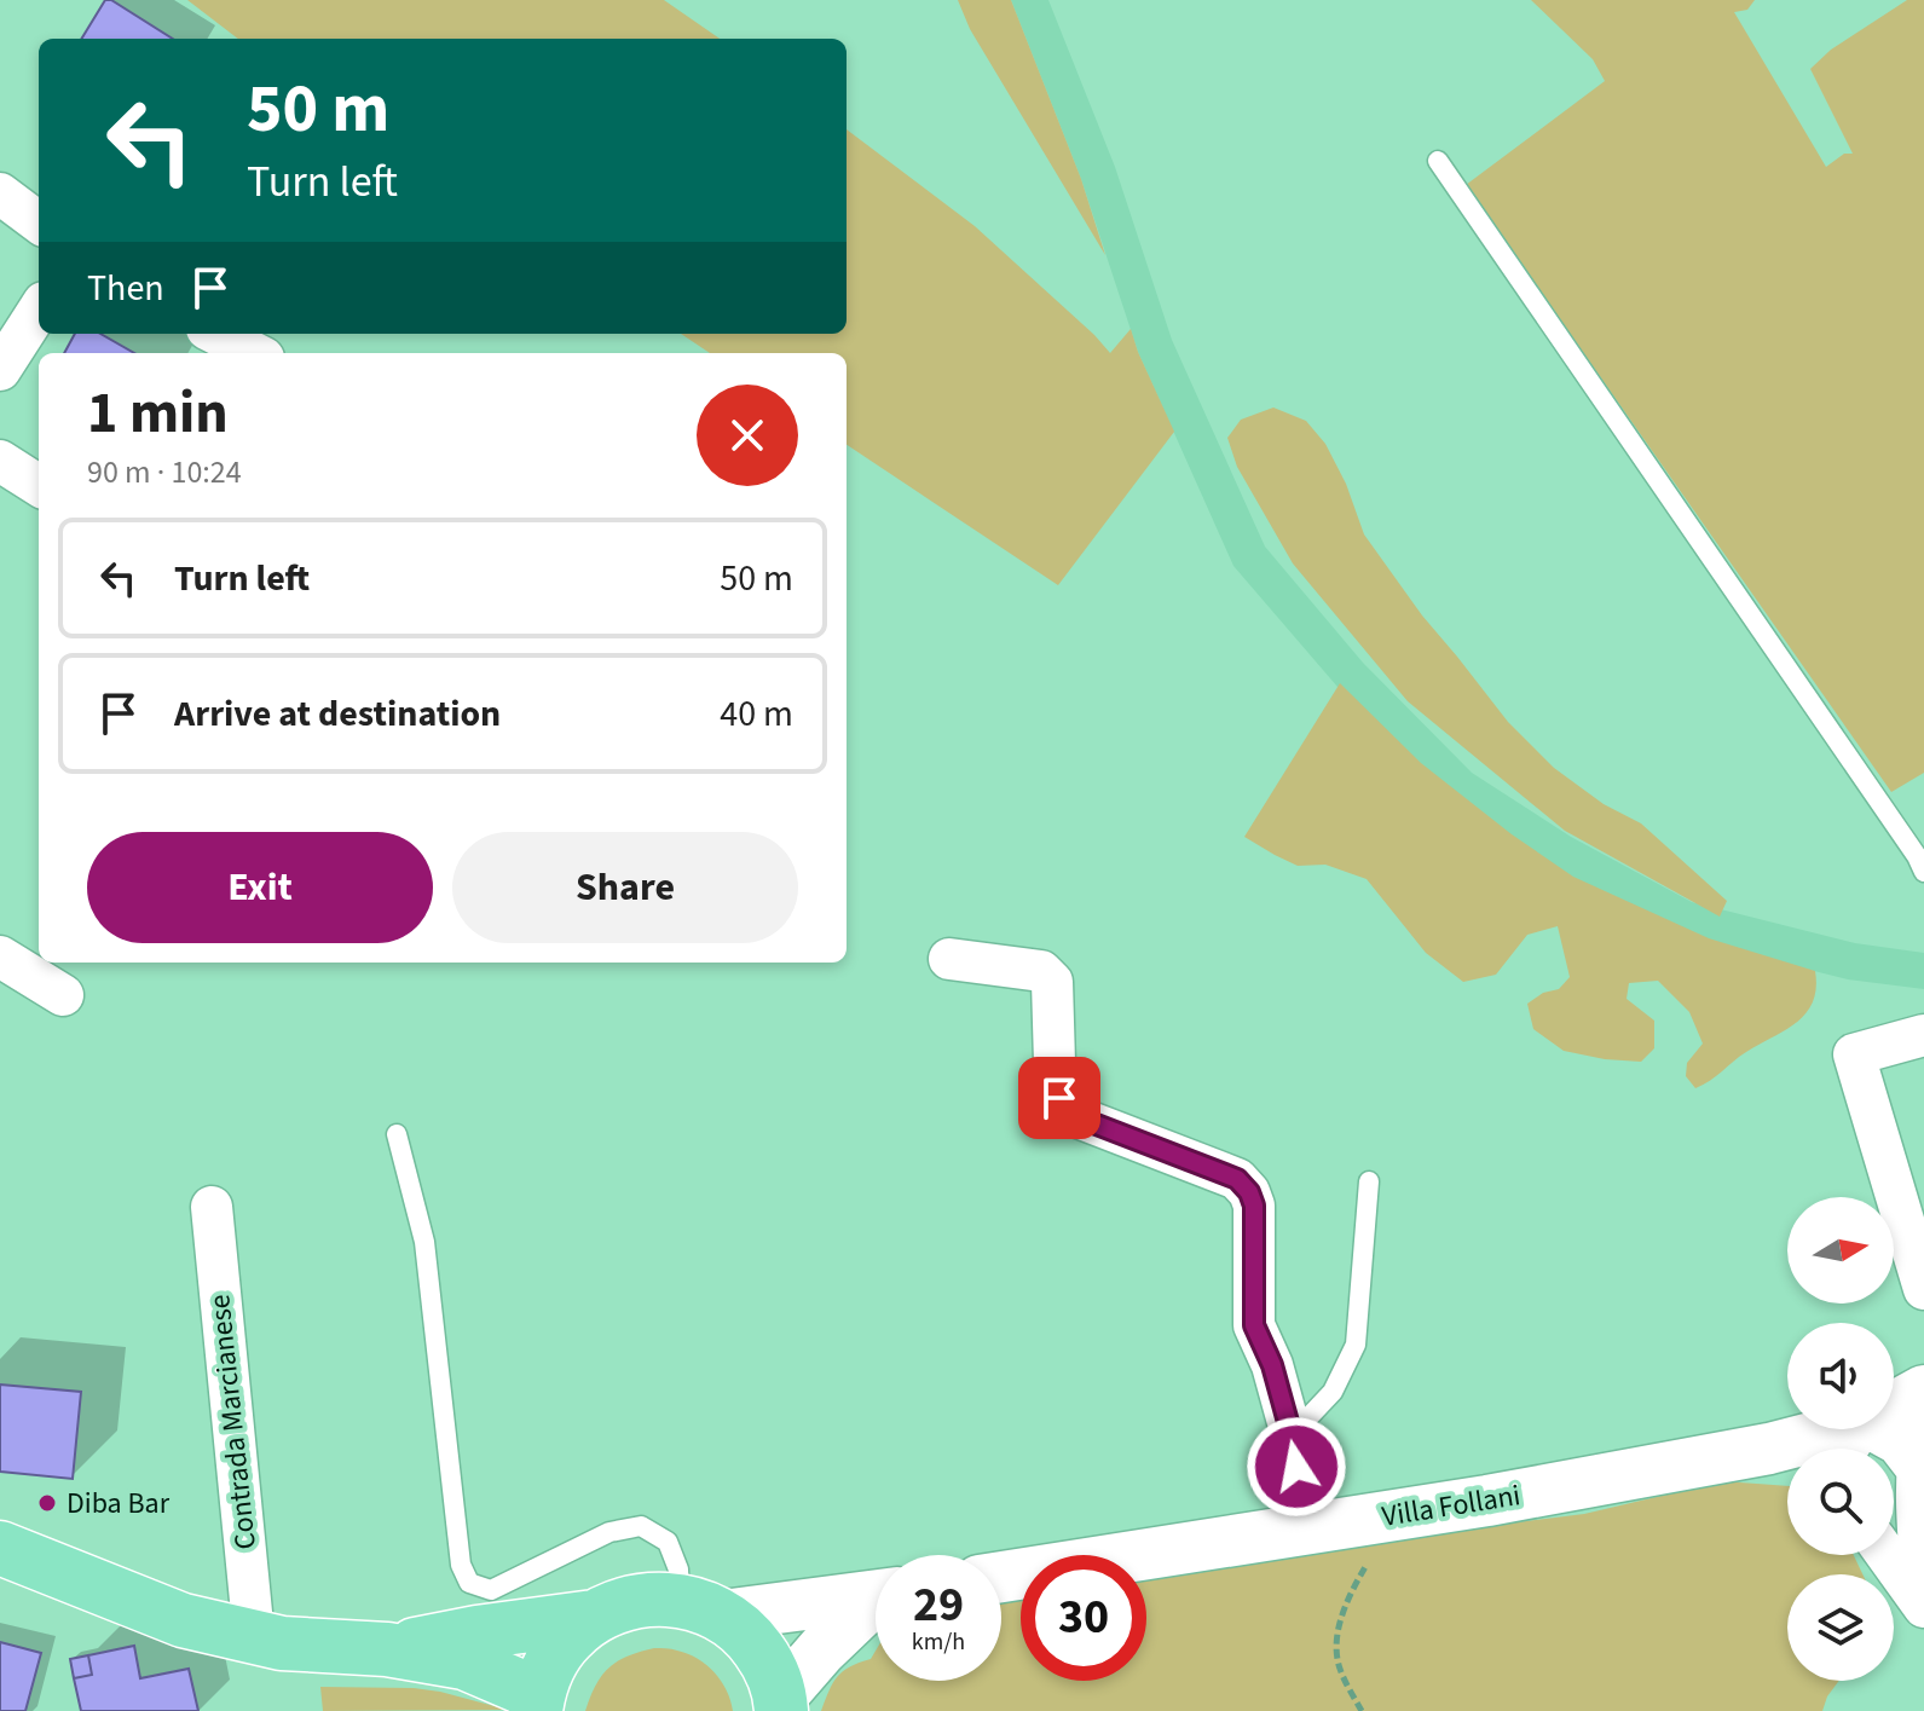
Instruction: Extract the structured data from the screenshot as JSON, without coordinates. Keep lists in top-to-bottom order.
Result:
{
  "streets": {
    "street": ["Contrada Marcianese", "Villa Follani"]
  },
  "places": ["Diba Bar"],
  "north": "right",
  "page": {
    "turn": ["50 m", "Turn left"],
    "then": "Then",
    "heading": ["1 min", "90 m · 10:24"],
    "list": [
      {
        "name": "Turn left",
        "value": "50 m"
      },
      {
        "name": "Arrive at destination",
        "value": "40 m"
      }
    ],
    "buttons": ["Exit", "Share"],
    "speed": "29 km/h",
    "limit": "30"
  }
}
